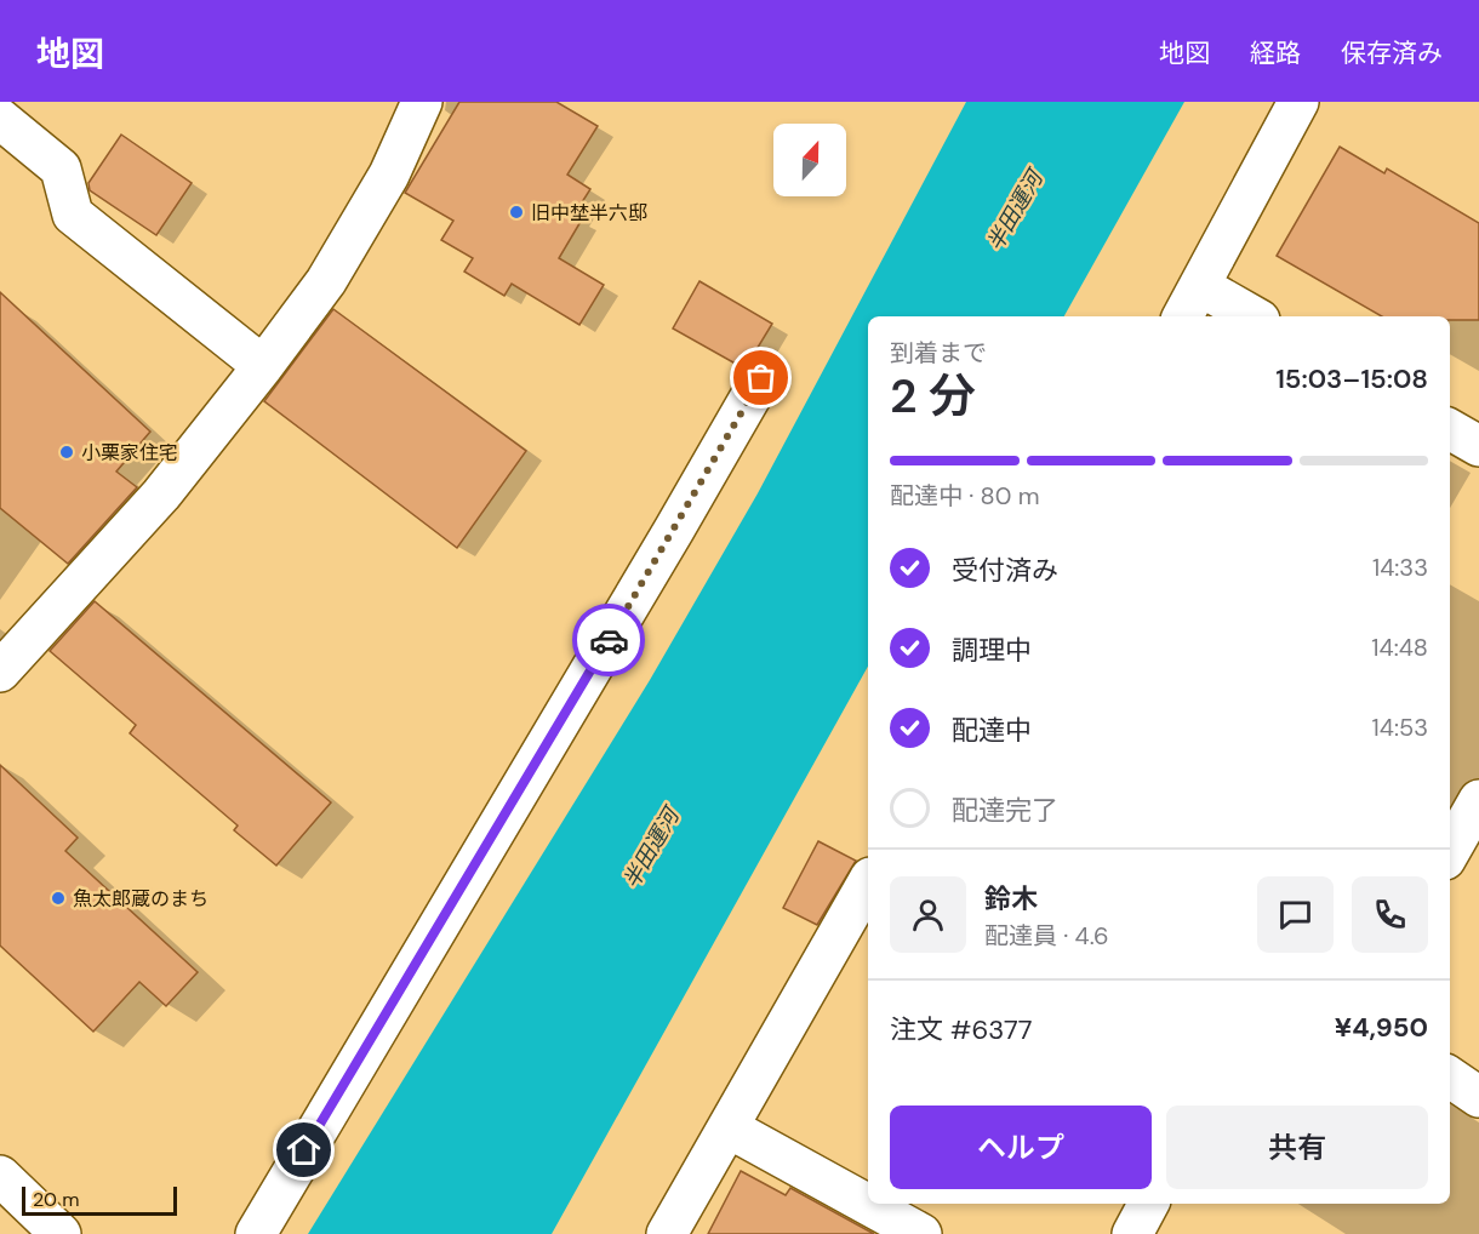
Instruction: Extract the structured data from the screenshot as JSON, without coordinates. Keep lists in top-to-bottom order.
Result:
{
  "water": ["半田運河"],
  "places": ["旧中埜半六邸", "小栗家住宅", "魚太郎蔵のまち"],
  "scale_bar": "20 m",
  "north": "top",
  "page": {
    "header": "地図",
    "nav": ["地図", "経路", "保存済み"],
    "heading": ["2 分", "到着まで", "15:03–15:08"],
    "panel": [
      "鈴木",
      "配達員 · 4.6",
      "注文 #6377",
      "¥4,950"
    ],
    "bar": "配達中 · 80 m",
    "list": [
      ["受付済み", "14:33"],
      ["調理中", "14:48"],
      ["配達中", "14:53"],
      "配達完了"
    ],
    "buttons": ["ヘルプ", "共有"],
    "scale": "20 m"
  }
}
